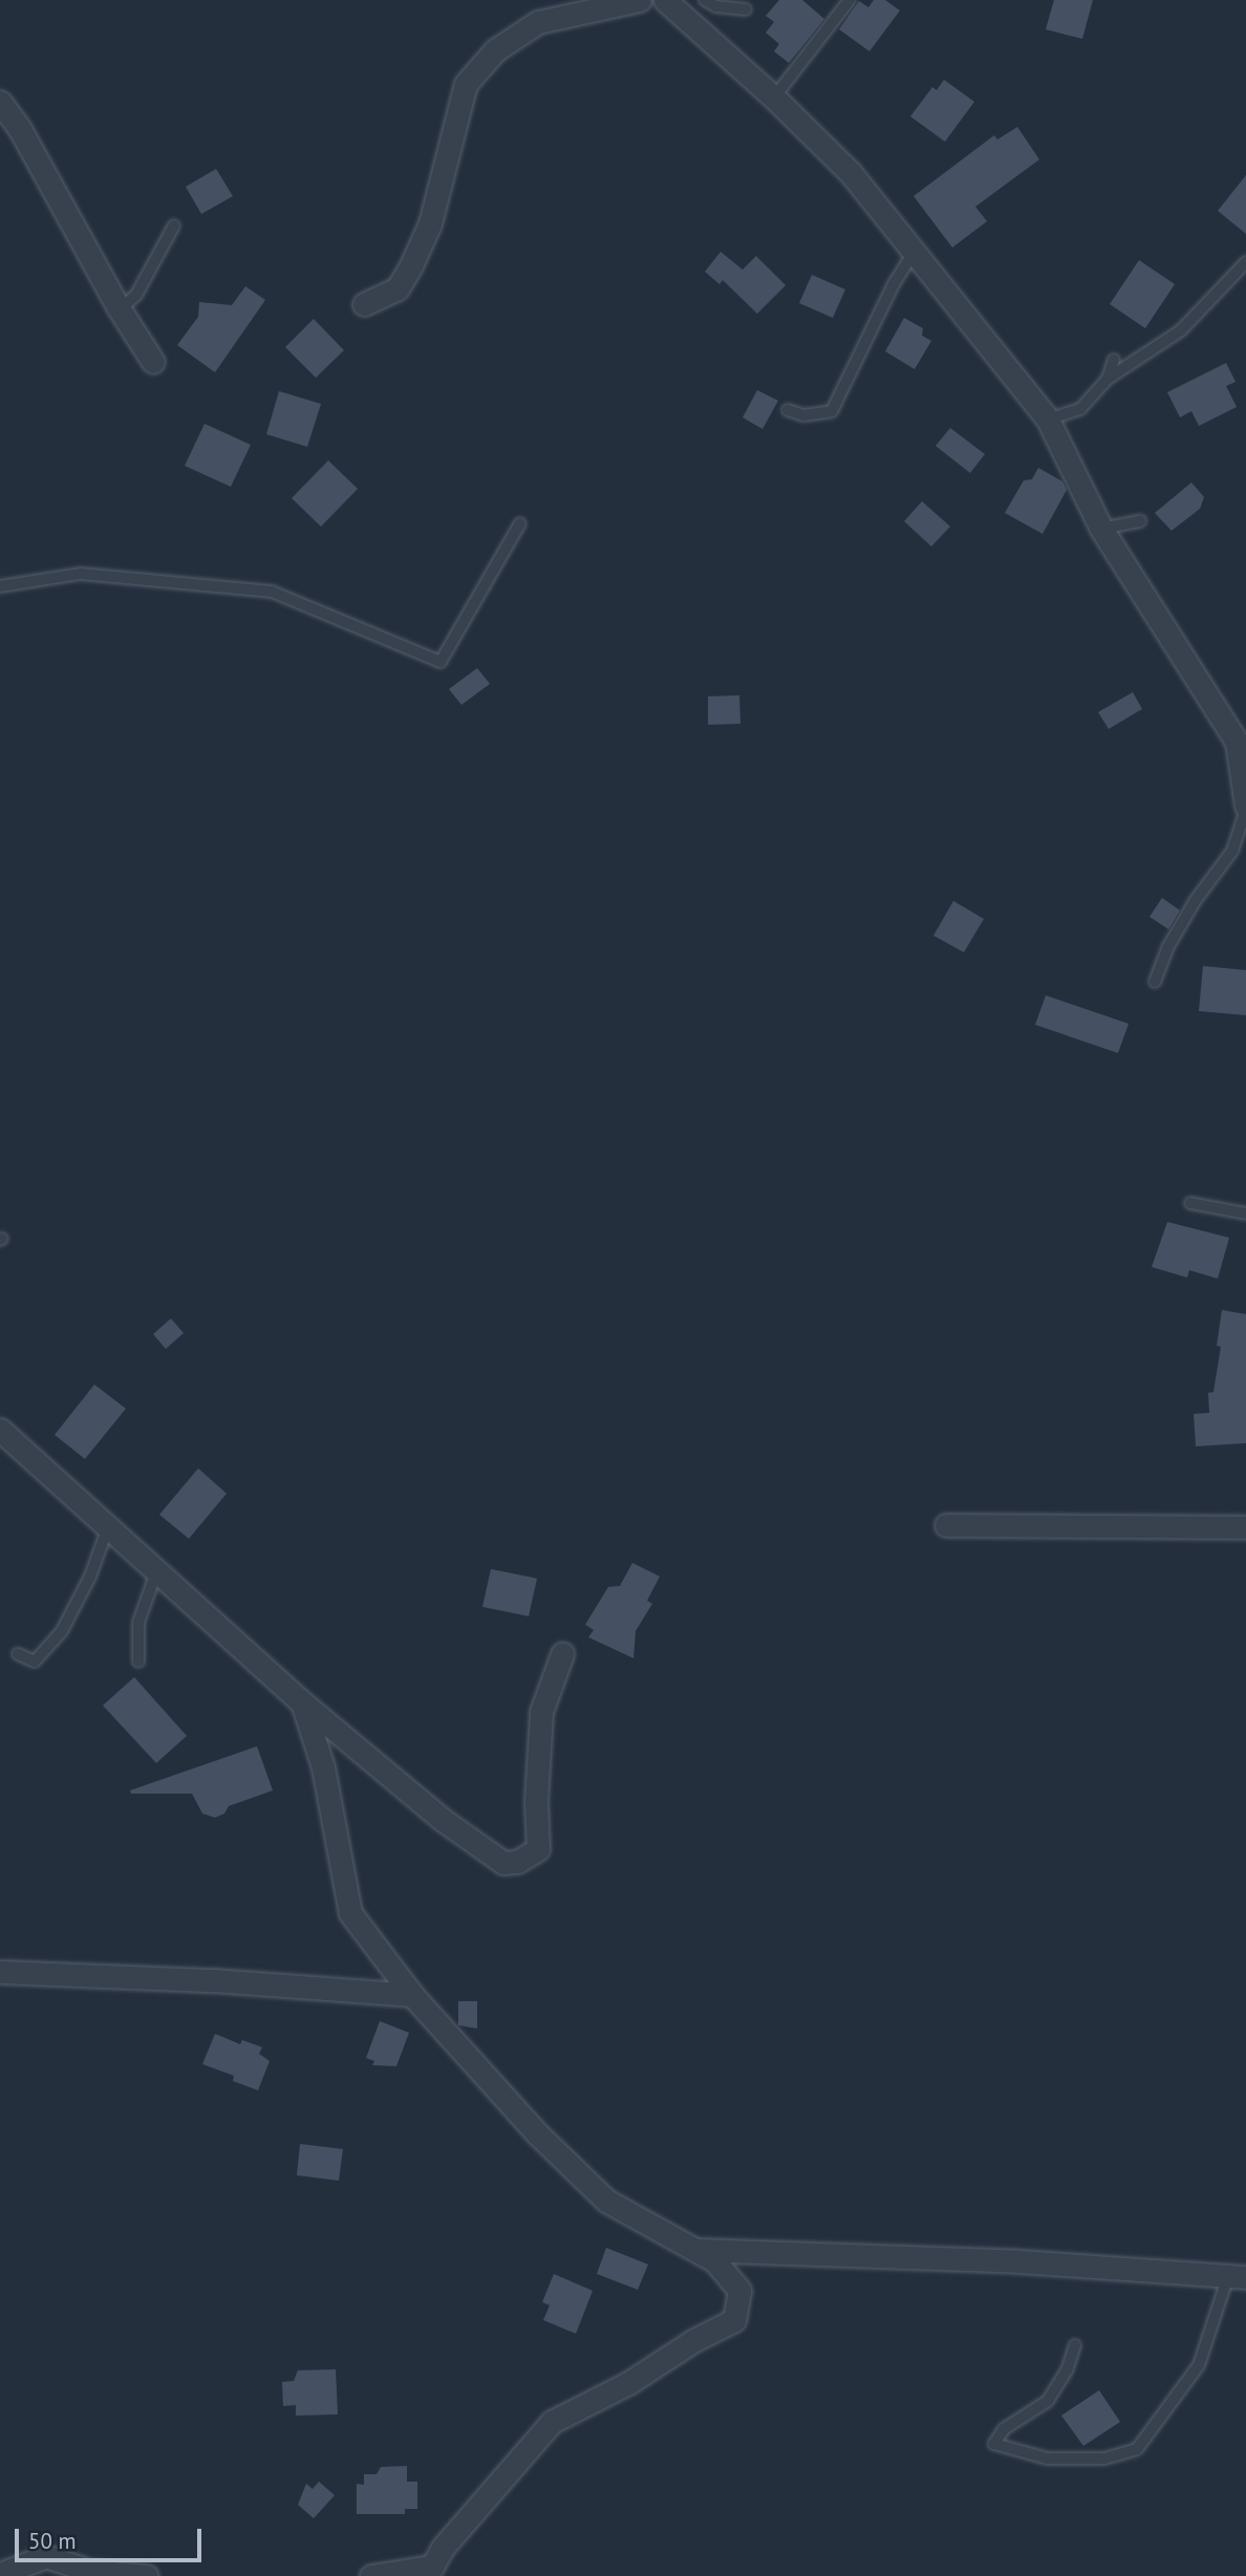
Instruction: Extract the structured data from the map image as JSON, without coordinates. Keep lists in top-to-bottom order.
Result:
{
  "scale_bar": "50 m"
}
